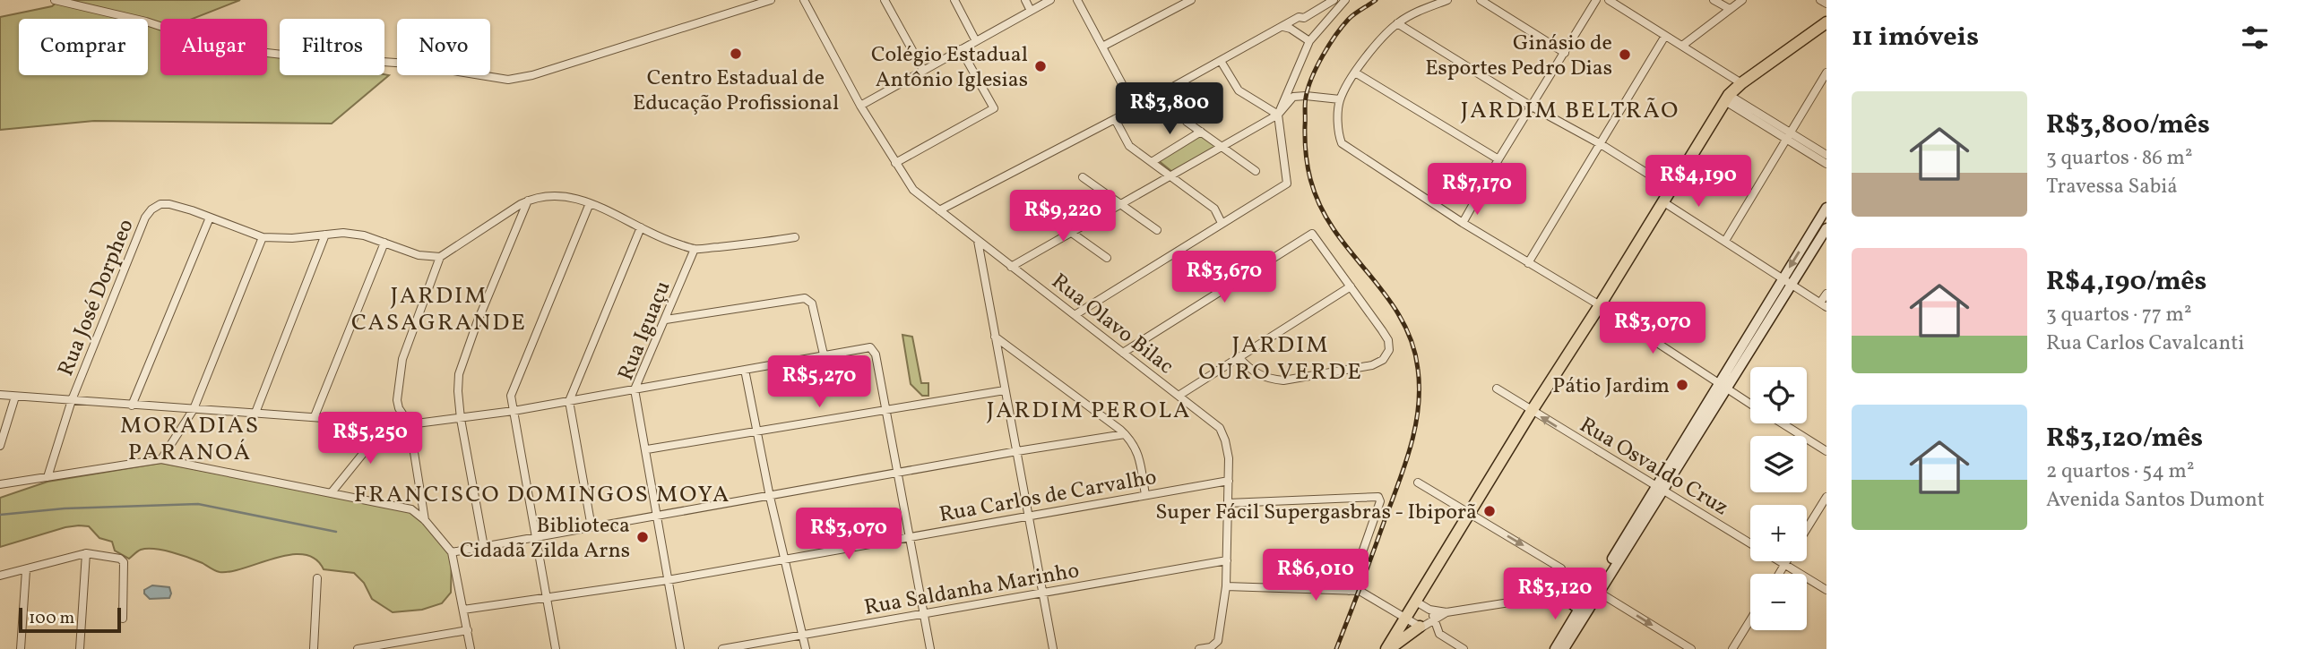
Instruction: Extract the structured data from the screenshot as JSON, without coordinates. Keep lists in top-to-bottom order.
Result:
{
  "streets": {
    "street": [
      "Rua José Dorpheo",
      "Rua Olavo Bilac",
      "Rua Iguaçu",
      "Rua Osvaldo Cruz",
      "Rua Carlos de Carvalho",
      "Rua Saldanha Marinho"
    ]
  },
  "crossings": [
    ["Rua Olavo Bilac", "Rua Carlos de Carvalho"],
    ["Rua Olavo Bilac", "Rua Saldanha Marinho"],
    ["Rua Iguaçu", "Rua Carlos de Carvalho"]
  ],
  "one_way": ["Rua Osvaldo Cruz"],
  "districts": [
    "JARDIM BELTRÃO",
    "JARDIM CASAGRANDE",
    "JARDIM OURO VERDE",
    "JARDIM PEROLA",
    "MORADIAS PARANOÁ",
    "FRANCISCO DOMINGOS MOYA"
  ],
  "places": [
    "Centro Estadual de Educação Profissional",
    "Ginásio de Esportes Pedro Dias",
    "Colégio Estadual Antônio Iglesias",
    "Pátio Jardim",
    "Super Fácil Supergasbras - Ibiporã",
    "Biblioteca Cidadã Zilda Arns"
  ],
  "scale_bar": "100 m",
  "page": {
    "heading": "11 imóveis",
    "chip": [
      "Comprar",
      "Alugar",
      "Filtros",
      "Novo"
    ],
    "list": [
      {
        "name": "R$3,800/mês",
        "note": "3 quartos · 86 m² · Travessa Sabiá"
      },
      {
        "name": "R$4,190/mês",
        "note": "3 quartos · 77 m² · Rua Carlos Cavalcanti"
      },
      {
        "name": "R$3,120/mês",
        "note": "2 quartos · 54 m² · Avenida Santos Dumont"
      }
    ],
    "price": [
      "R$3,800",
      "R$4,190",
      "R$7,170",
      "R$9,220",
      "R$3,670",
      "R$3,070",
      "R$5,270",
      "R$5,250",
      "R$3,070",
      "R$6,010",
      "R$3,120"
    ],
    "map_buttons": ["+", "−"],
    "scale": "100 m"
  }
}
